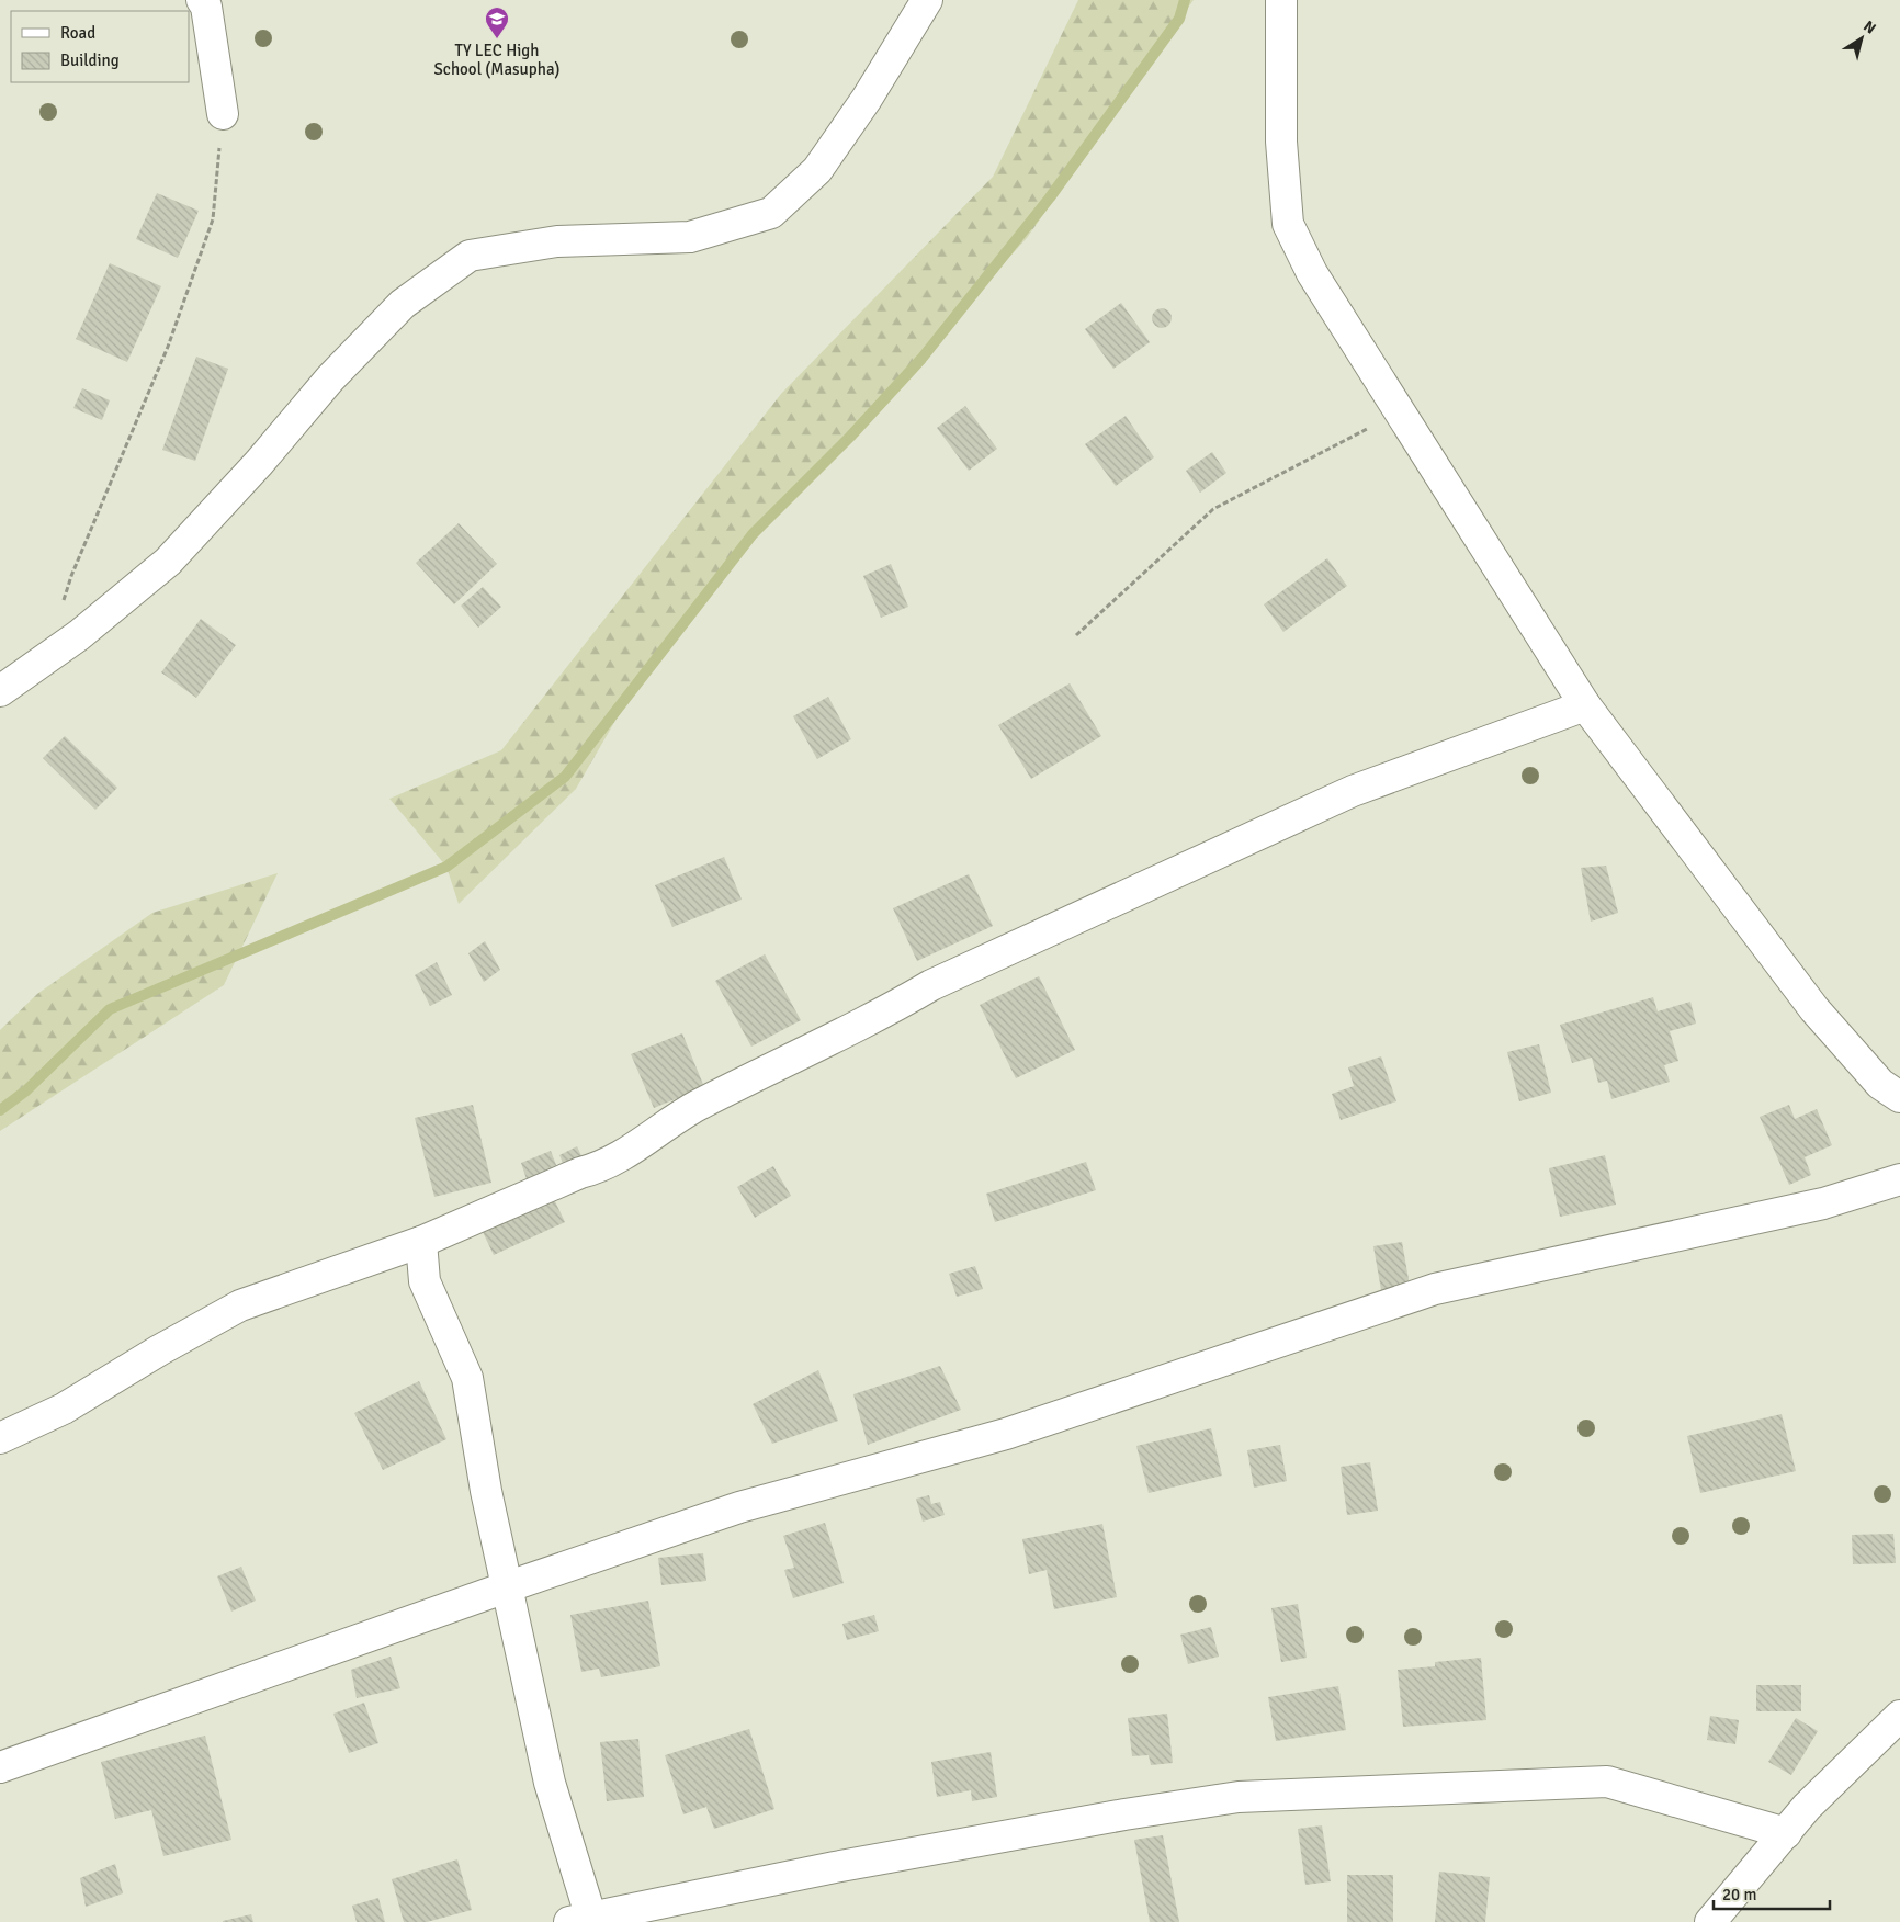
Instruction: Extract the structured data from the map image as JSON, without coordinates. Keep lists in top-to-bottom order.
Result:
{
  "places": {
    "school or university": ["TY LEC High School (Masupha)"]
  },
  "legend": ["Road", "Building"],
  "scale_bar": "20 m",
  "north": "top right"
}
